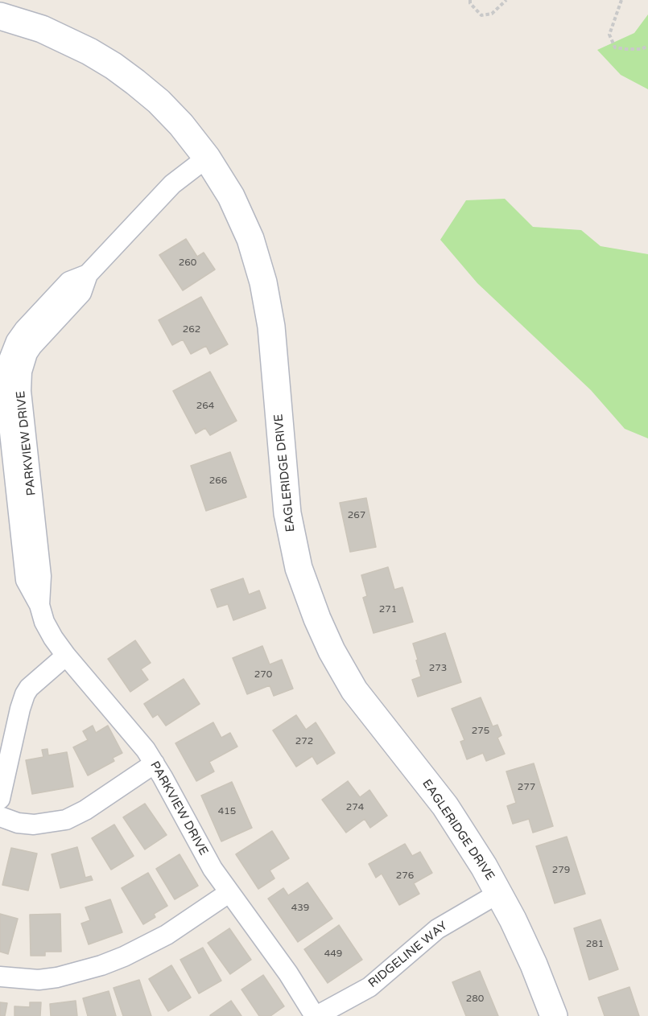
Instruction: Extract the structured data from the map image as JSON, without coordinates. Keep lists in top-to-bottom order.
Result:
{
  "streets": {
    "main road": ["EAGLERIDGE DRIVE"],
    "street": ["PARKVIEW DRIVE", "RIDGELINE WAY"]
  },
  "crossings": [
    ["PARKVIEW DRIVE", "EAGLERIDGE DRIVE"],
    ["PARKVIEW DRIVE", "RIDGELINE WAY"],
    ["EAGLERIDGE DRIVE", "RIDGELINE WAY"]
  ],
  "house_numbers": [
    "260",
    "262",
    "264",
    "266",
    "267",
    "271",
    "273",
    "270",
    "275",
    "272",
    "277",
    "274",
    "415",
    "279",
    "276",
    "439",
    "281",
    "449",
    "280"
  ]
}
